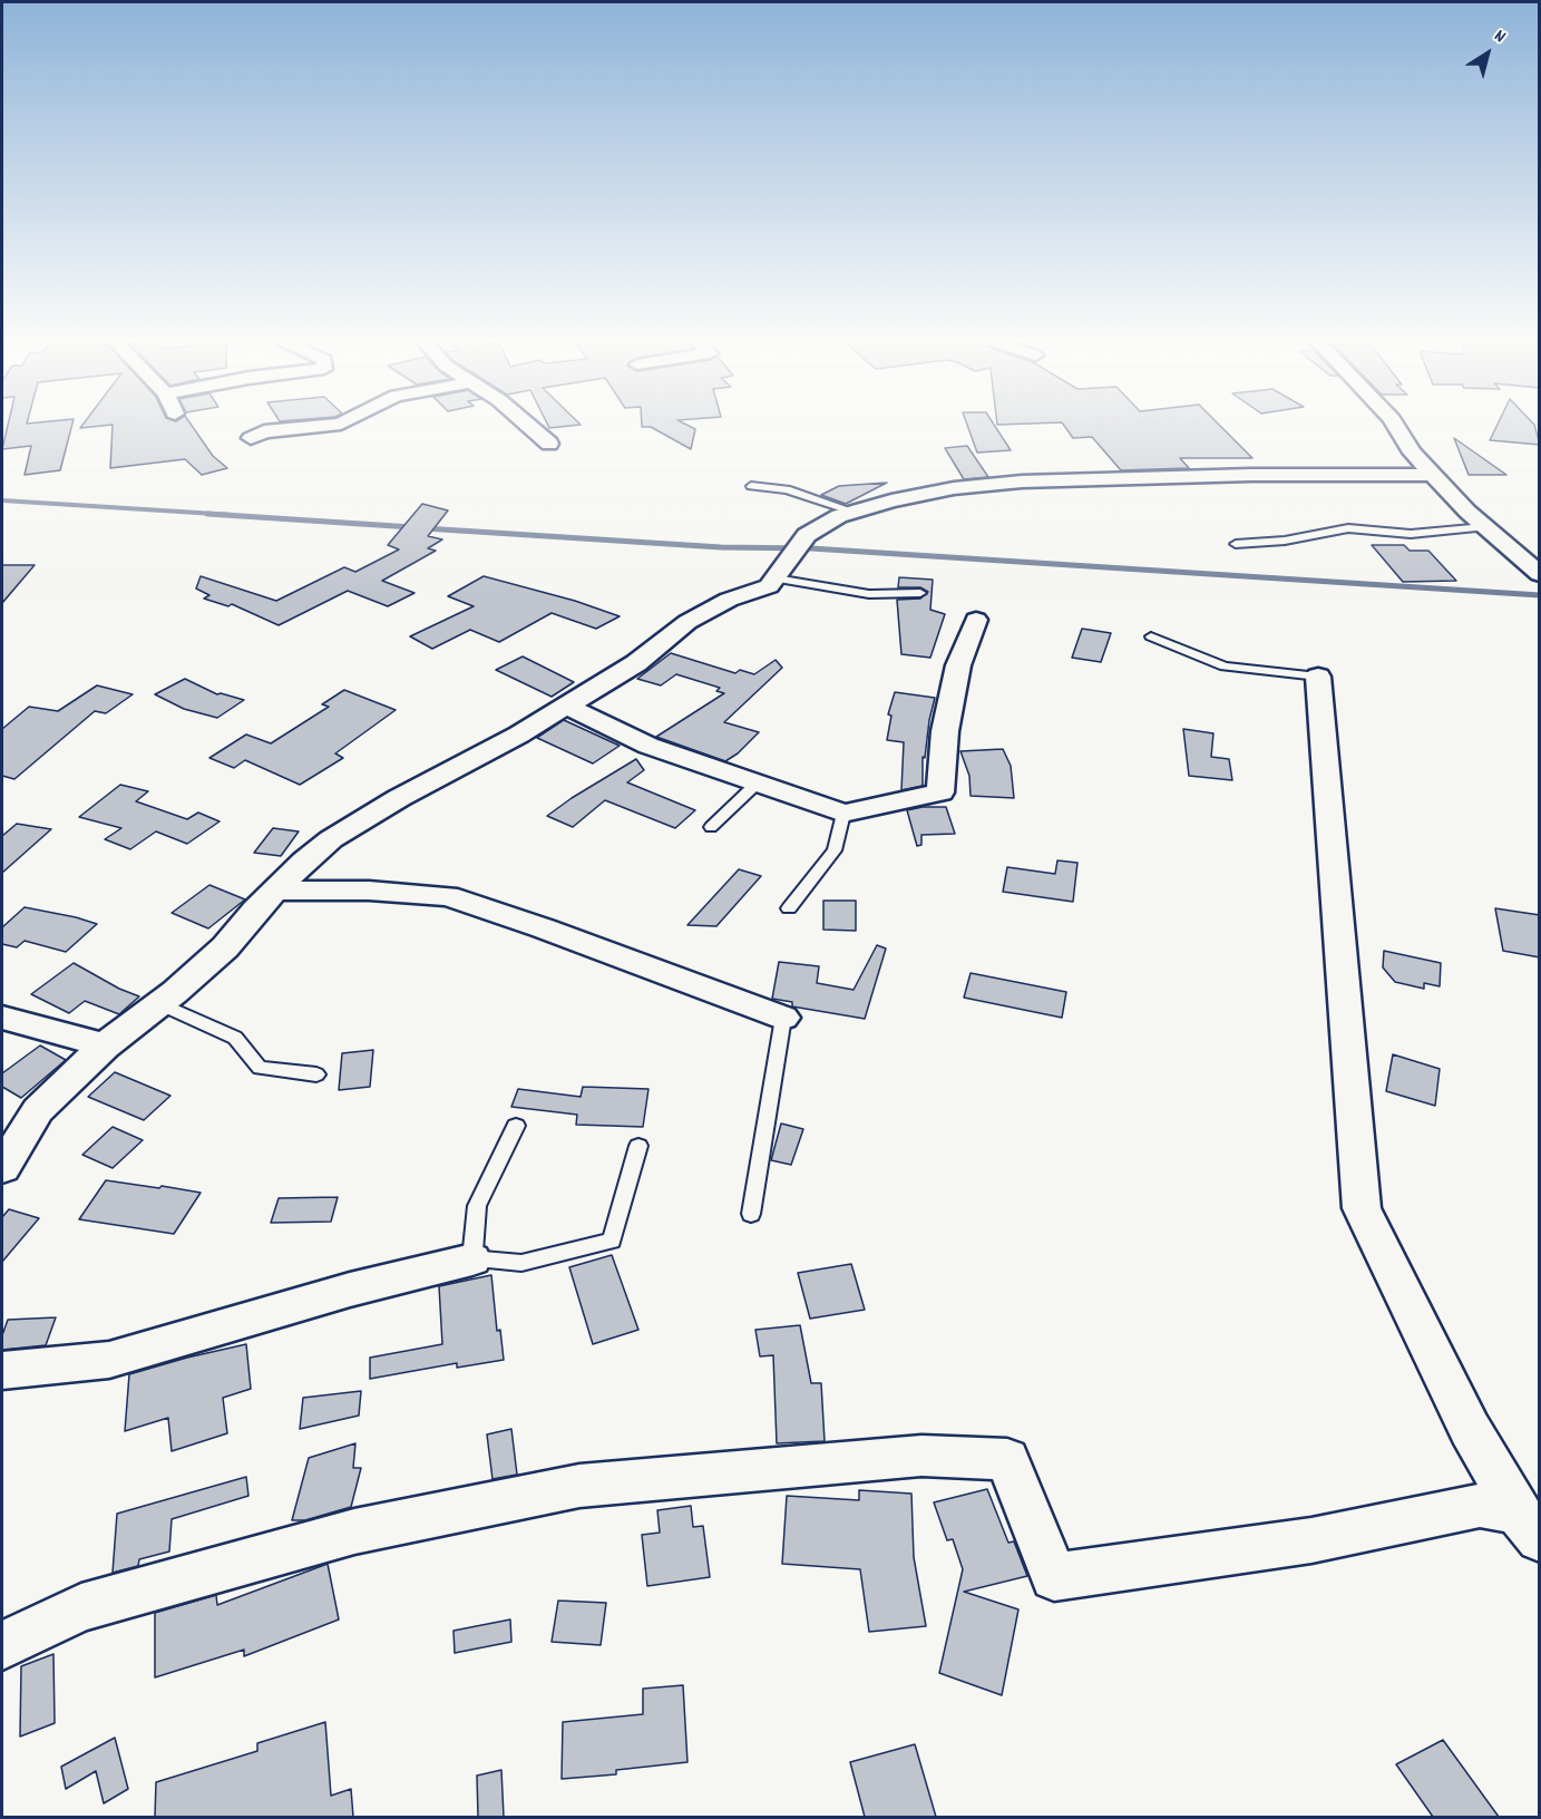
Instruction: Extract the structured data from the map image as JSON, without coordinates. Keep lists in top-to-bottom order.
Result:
{
  "north": "top right"
}
